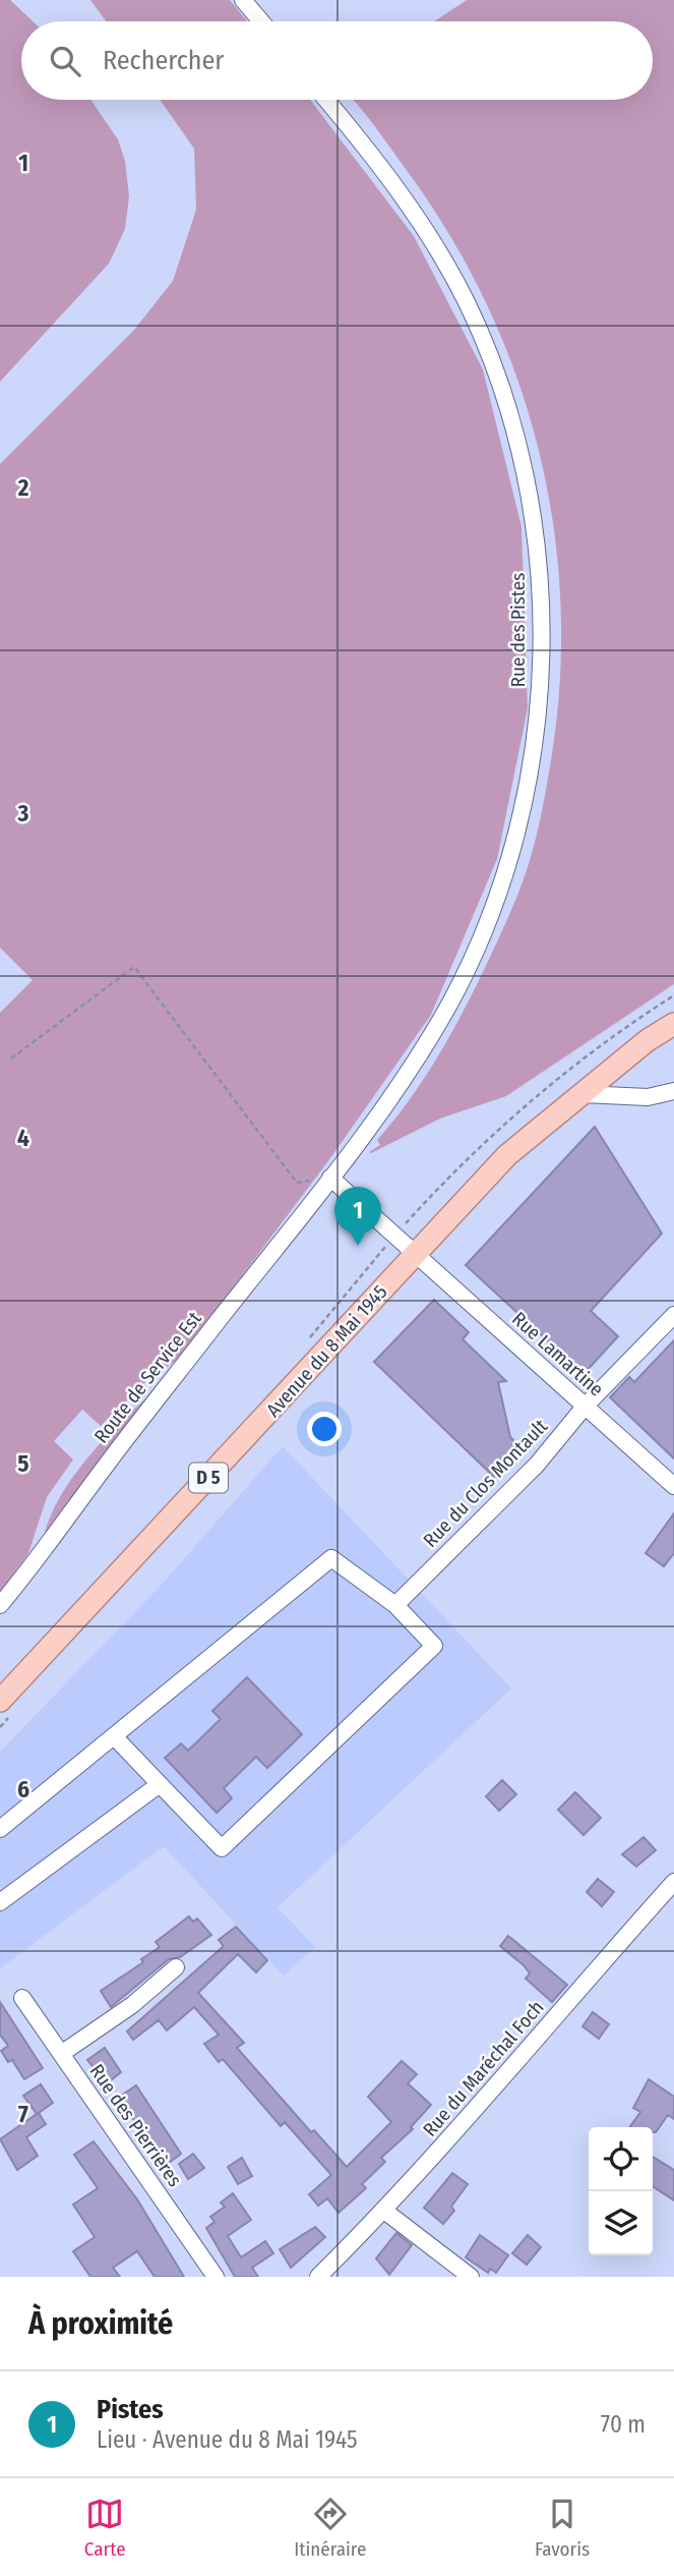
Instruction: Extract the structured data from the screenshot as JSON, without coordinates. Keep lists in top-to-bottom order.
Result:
{
  "streets": {
    "main road": ["Avenue du 8 Mai 1945", "D 5"],
    "street": [
      "Rue des Pistes",
      "Rue Lamartine",
      "Route de Service Est",
      "Rue du Clos Montault",
      "Rue du Maréchal Foch",
      "Rue des Pierrières"
    ]
  },
  "crossings": [
    ["Rue des Pistes", "Rue Lamartine"],
    ["Rue des Pistes", "Route de Service Est"],
    ["Avenue du 8 Mai 1945", "Rue Lamartine"],
    ["Rue Lamartine", "Route de Service Est"],
    ["Rue Lamartine", "Rue du Clos Montault"]
  ],
  "page": {
    "search": "Rechercher",
    "pins": "1",
    "heading": "À proximité",
    "list": [
      {
        "mark": "1",
        "name": "Pistes",
        "note": "Lieu · Avenue du 8 Mai 1945",
        "value": "70 m"
      }
    ],
    "nav": ["Carte", "Itinéraire", "Favoris"]
  },
  "grid": {
    "rows": [
      "1",
      "2",
      "3",
      "4",
      "5",
      "6",
      "7"
    ]
  }
}
